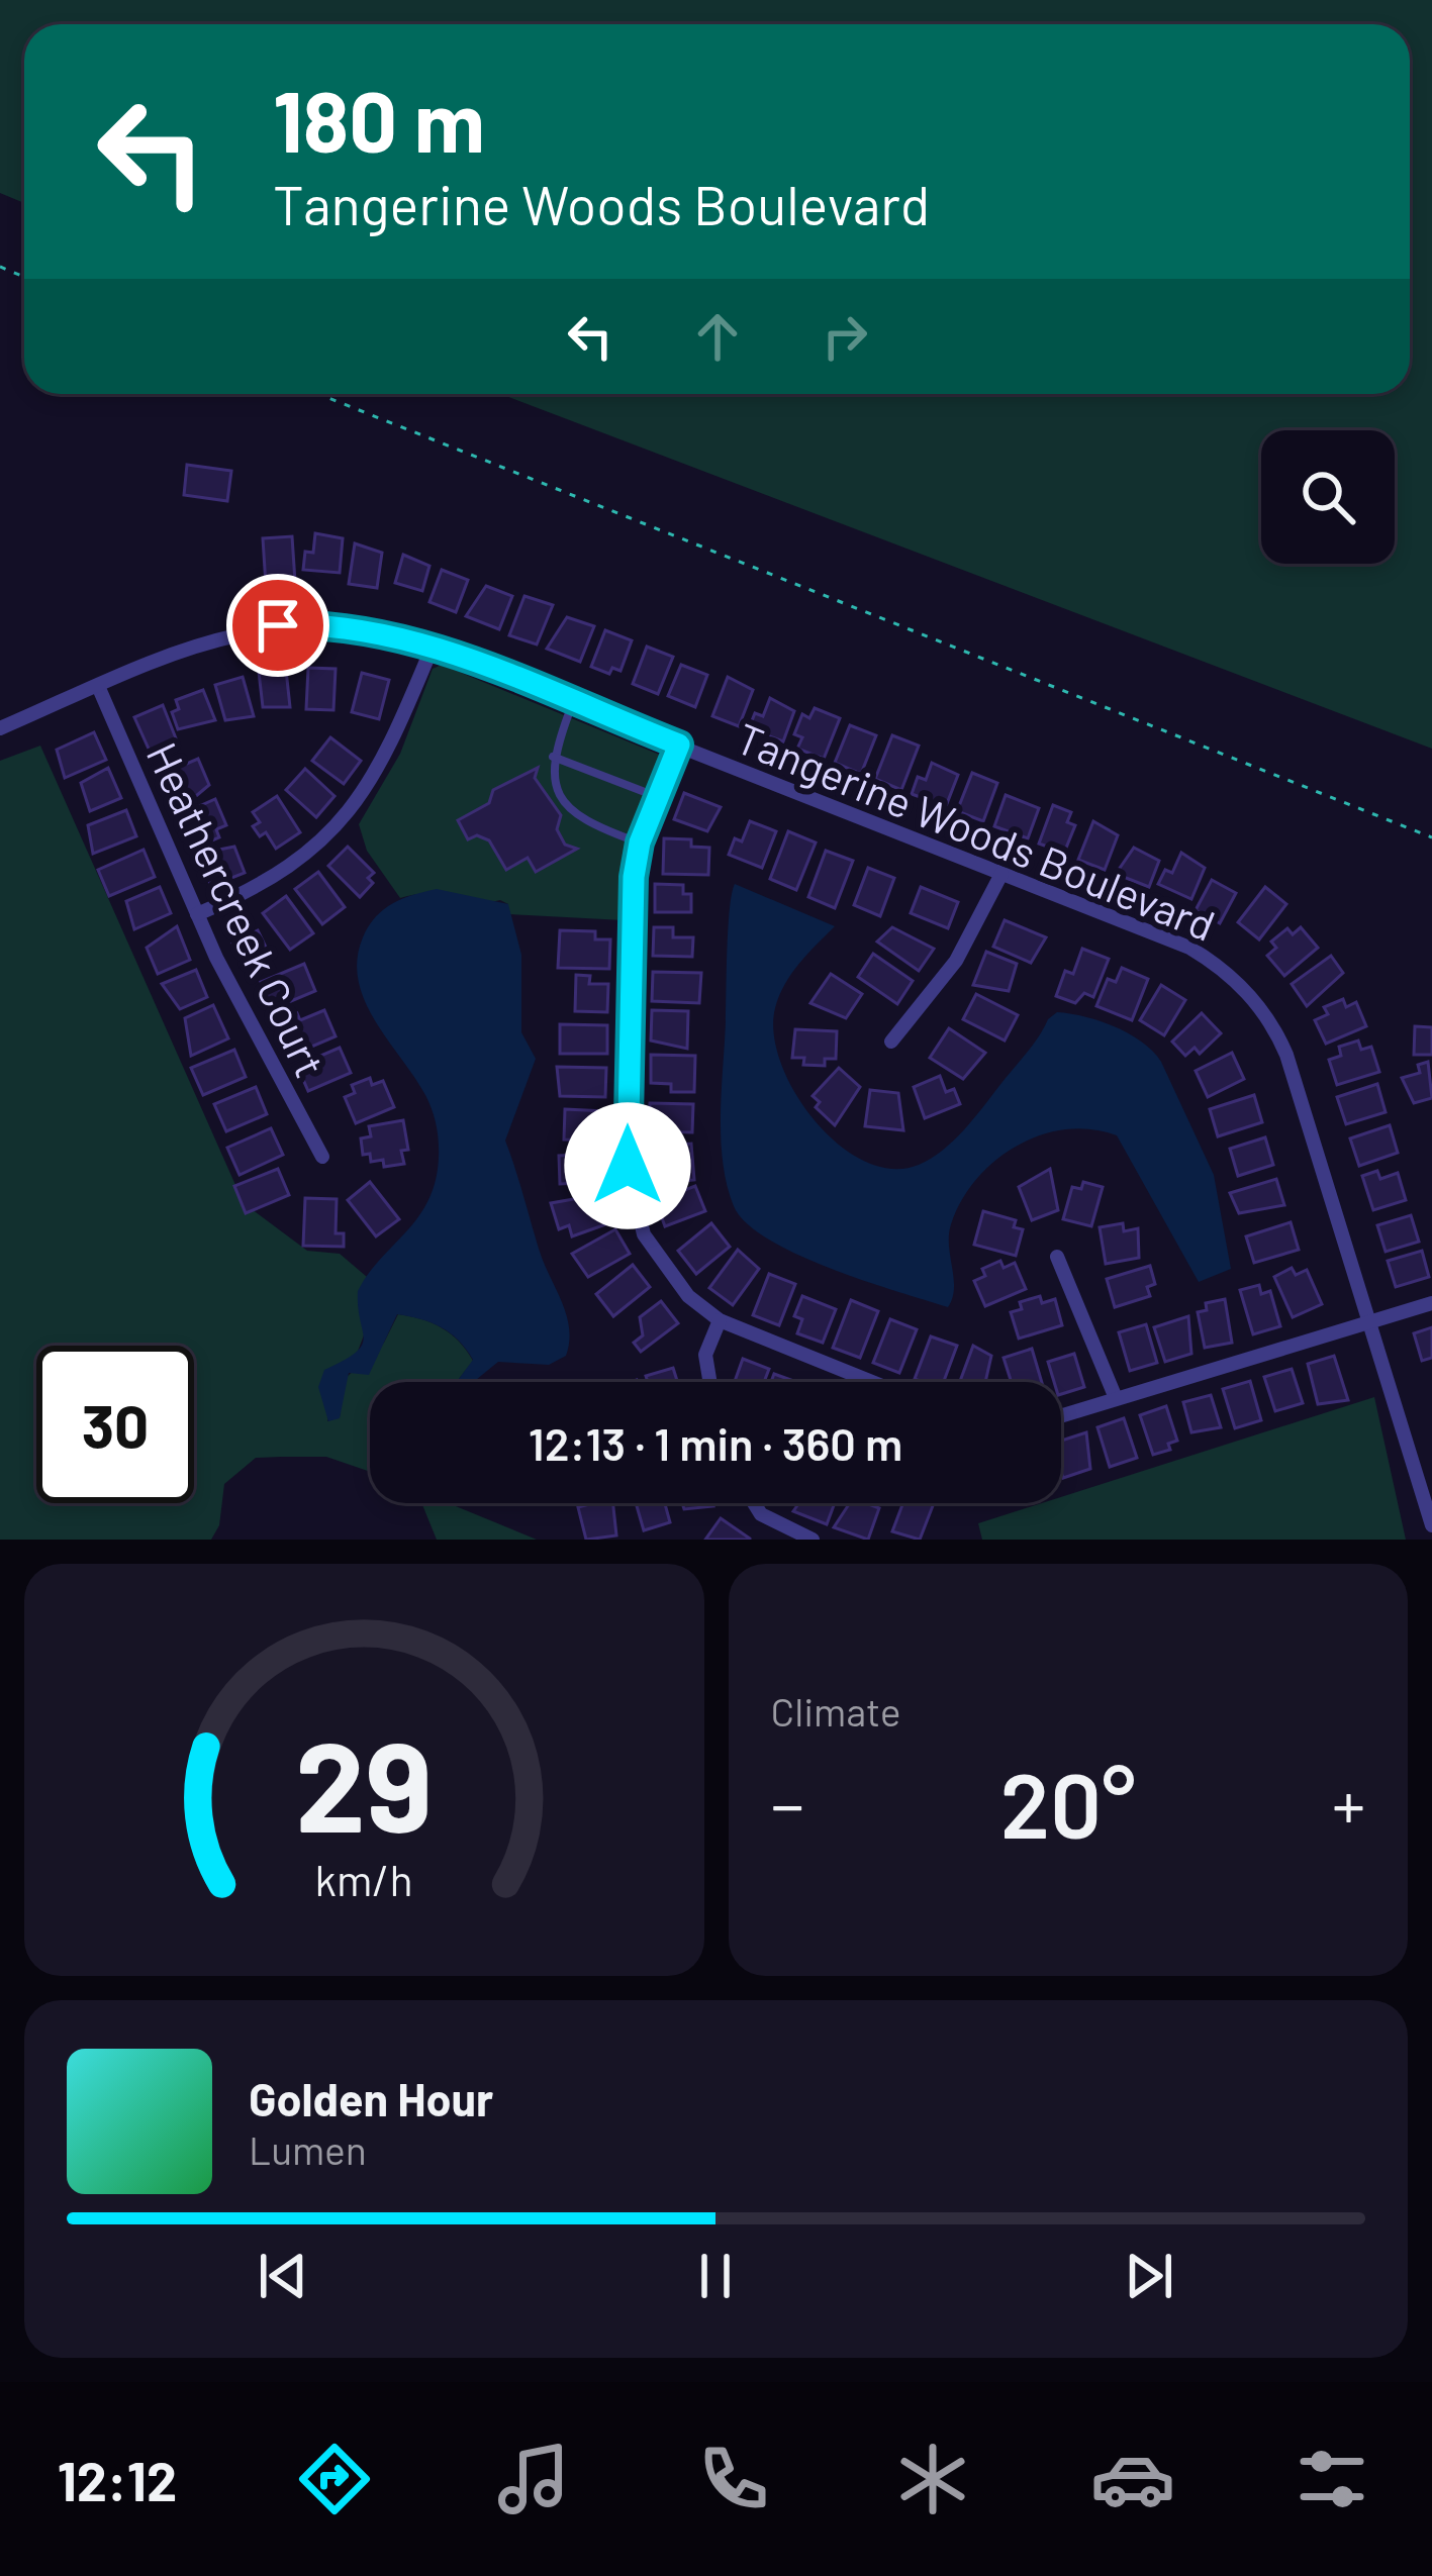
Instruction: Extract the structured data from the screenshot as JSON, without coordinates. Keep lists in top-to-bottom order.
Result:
{
  "streets": {
    "street": ["Tangerine Woods Boulevard", "Heathercreek Court"]
  },
  "crossings": [
    ["Tangerine Woods Boulevard", "Heathercreek Court"]
  ],
  "page": {
    "turn": ["180 m", "Tangerine Woods Boulevard"],
    "limit": "30",
    "trip": "12:13 · 1 min · 360 m",
    "tile": "Climate",
    "heat": ["−", "20°", "+"],
    "song": ["Golden Hour", "Lumen"],
    "tabs": "12:12",
    "gauge": ["29", "km/h"]
  }
}
